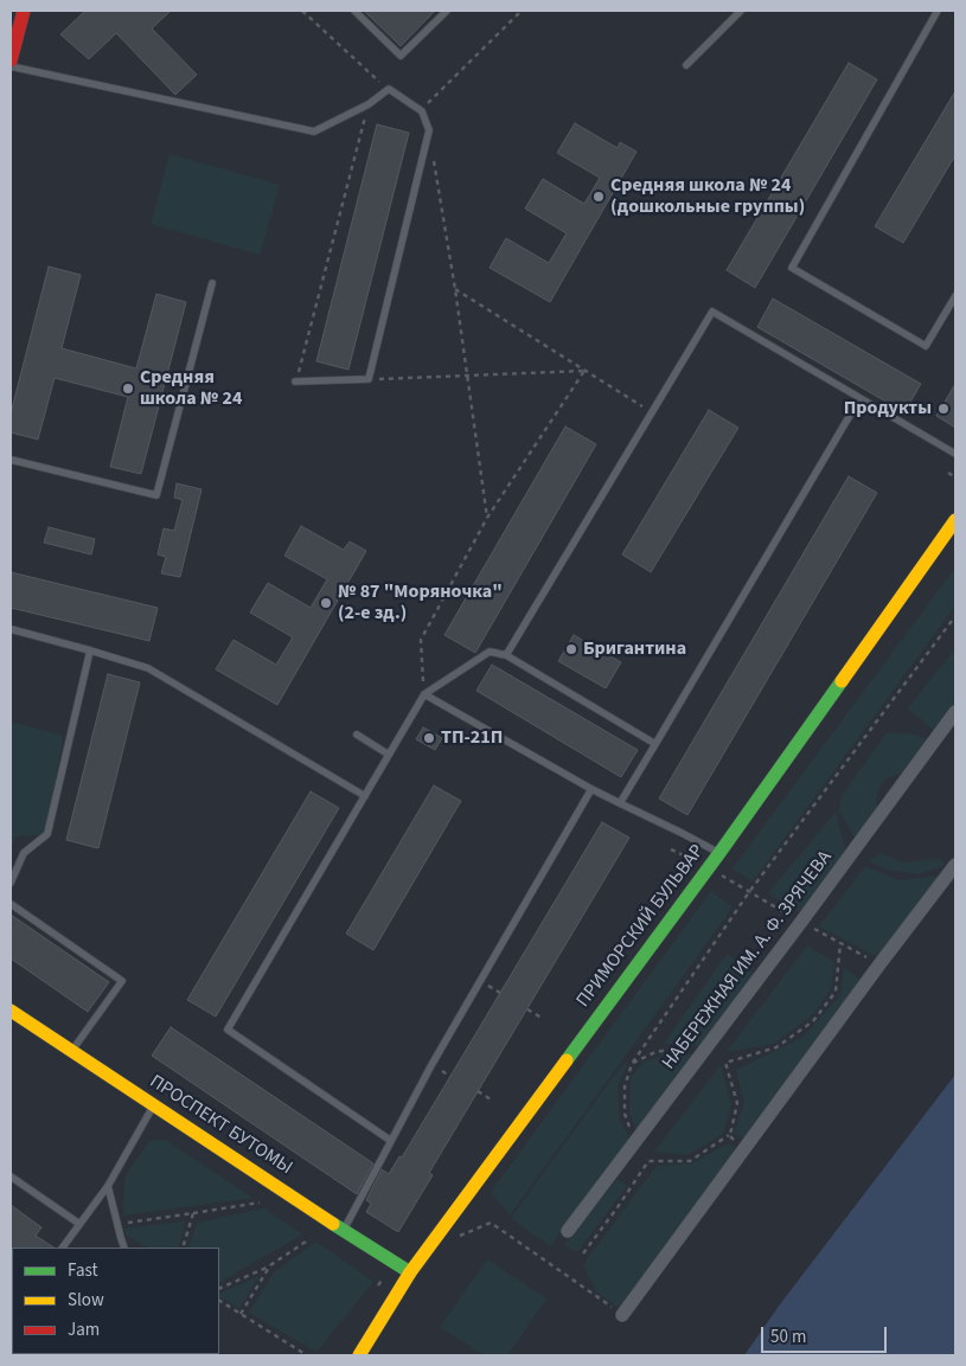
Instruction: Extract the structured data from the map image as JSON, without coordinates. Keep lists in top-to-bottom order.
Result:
{
  "streets": {
    "street": ["ПРИМОРСКИЙ БУЛЬВАР", "НАБЕРЕЖНАЯ ИМ. А. Ф. ЗРЯЧЕВА", "ПРОСПЕКТ БУТОМЫ"]
  },
  "crossings": [
    ["ПРИМОРСКИЙ БУЛЬВАР", "ПРОСПЕКТ БУТОМЫ"]
  ],
  "places": [
    "Средняя школа № 24 (дошкольные группы)",
    "Средняя школа № 24",
    "Продукты",
    "№ 87 \"Моряночка\" (2-е зд.)",
    "Бригантина",
    "ТП-21П"
  ],
  "legend": ["Fast", "Slow", "Jam"],
  "scale_bar": "50 m"
}
